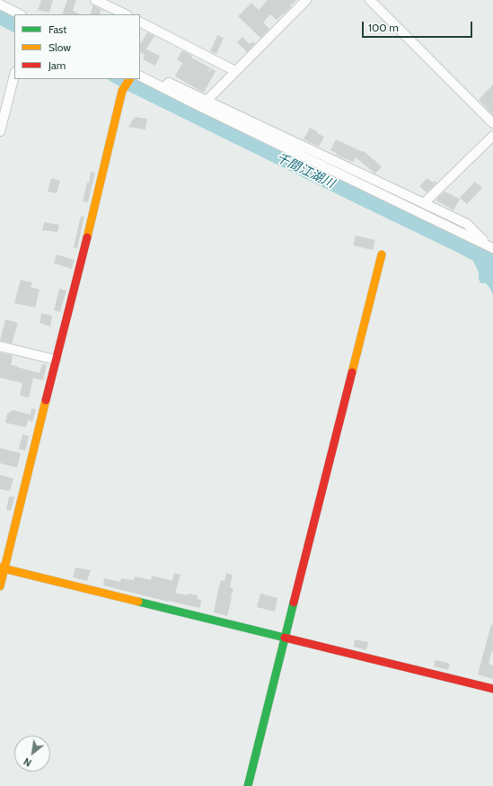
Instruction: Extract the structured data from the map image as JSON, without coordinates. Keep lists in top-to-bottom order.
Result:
{
  "water": ["千間江湖川"],
  "legend": ["Fast", "Slow", "Jam"],
  "scale_bar": "100 m",
  "north": "bottom left"
}
